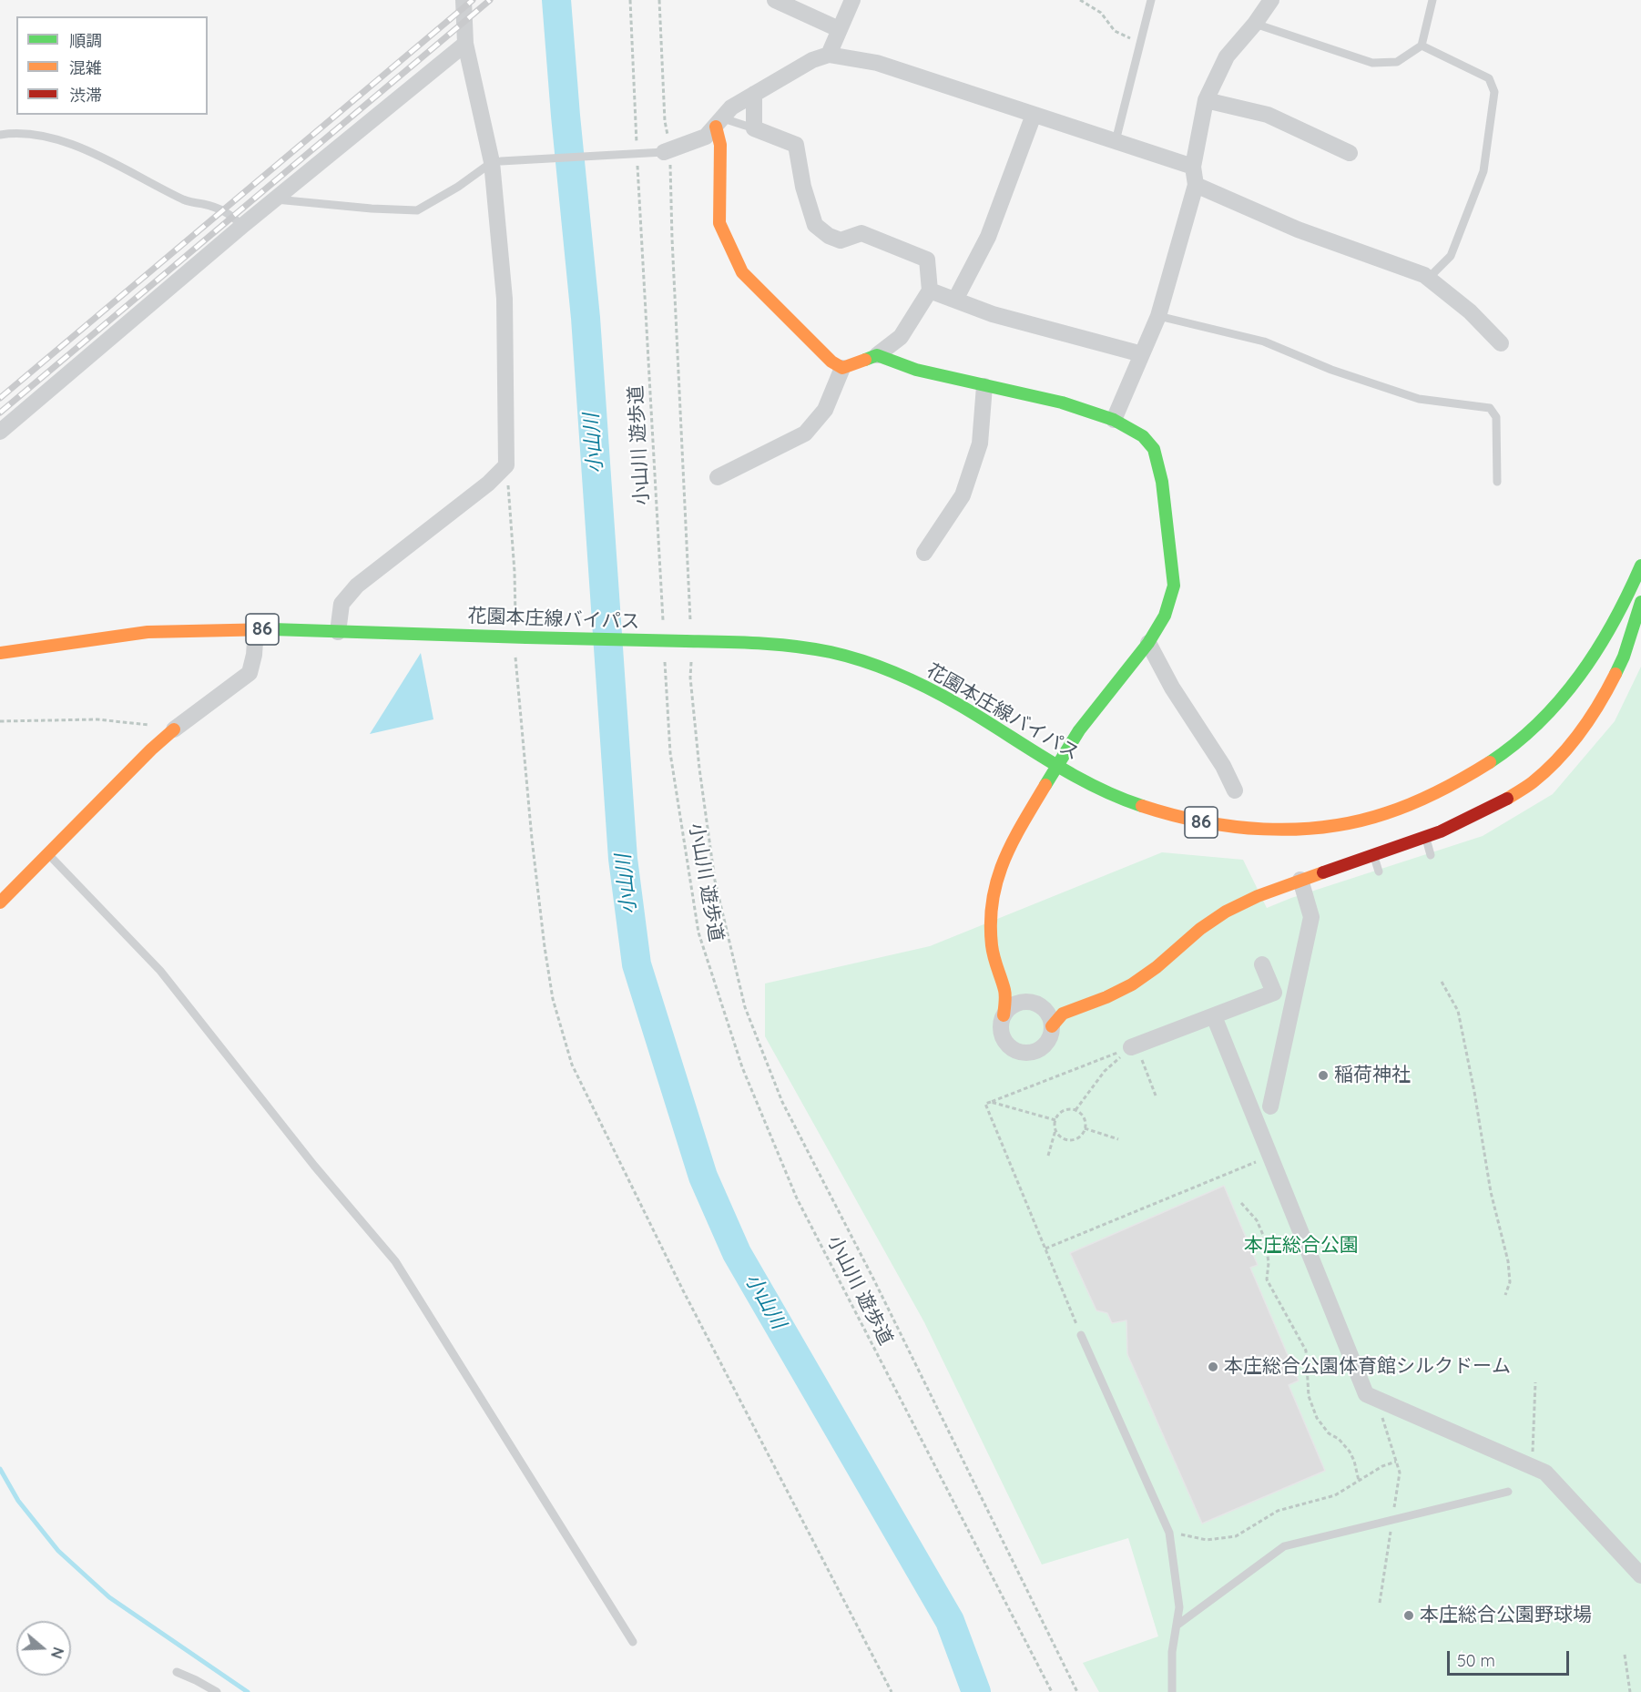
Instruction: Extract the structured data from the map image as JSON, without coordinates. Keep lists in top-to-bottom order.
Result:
{
  "streets": {
    "street": ["花園本庄線バイパス", "86"],
    "path": ["小山川 遊歩道"]
  },
  "water": ["小山川"],
  "parks": ["本庄総合公園"],
  "places": ["稲荷神社", "本庄総合公園体育館シルクドーム", "本庄総合公園野球場"],
  "legend": ["順調", "混雑", "渋滞"],
  "scale_bar": "50 m",
  "north": "right"
}
